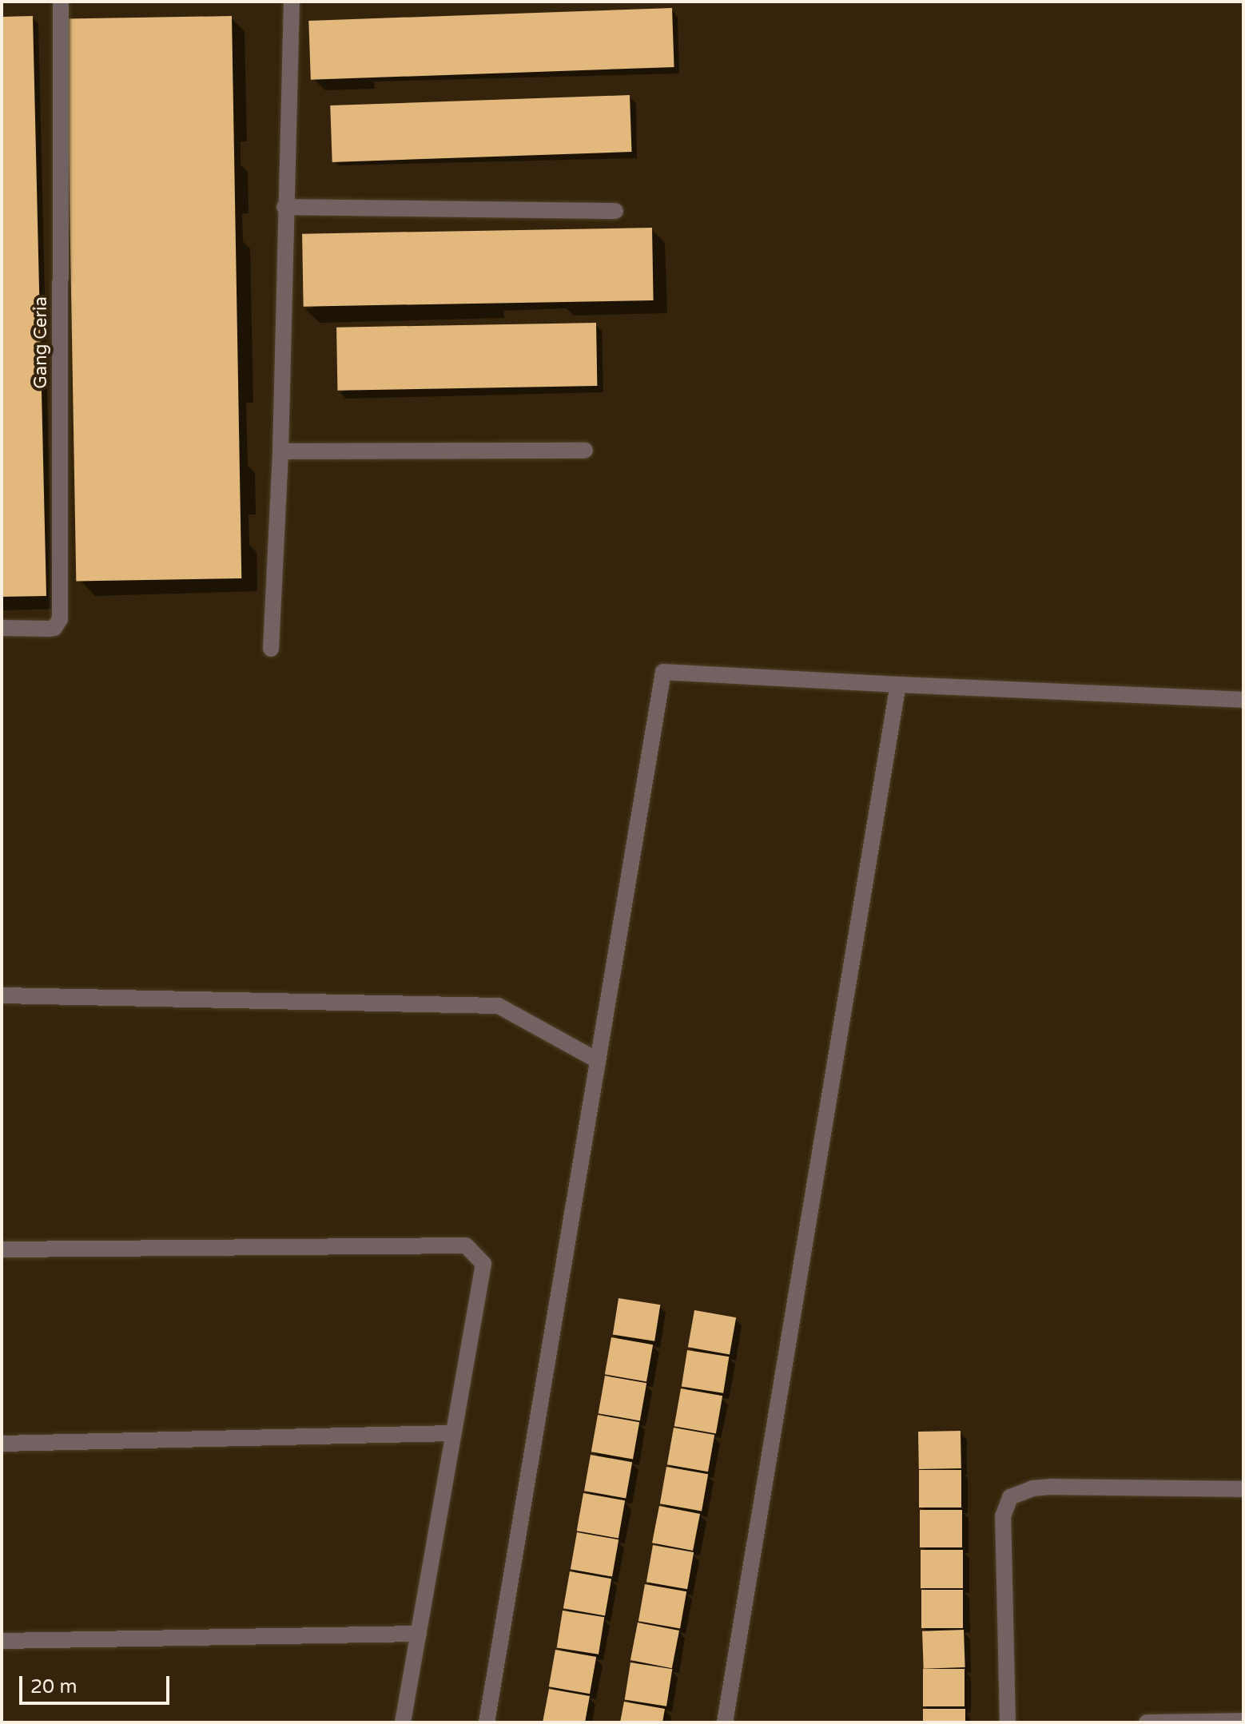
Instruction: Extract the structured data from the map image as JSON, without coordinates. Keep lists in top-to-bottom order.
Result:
{
  "streets": {
    "street": ["Gang Ceria"]
  },
  "scale_bar": "20 m"
}
